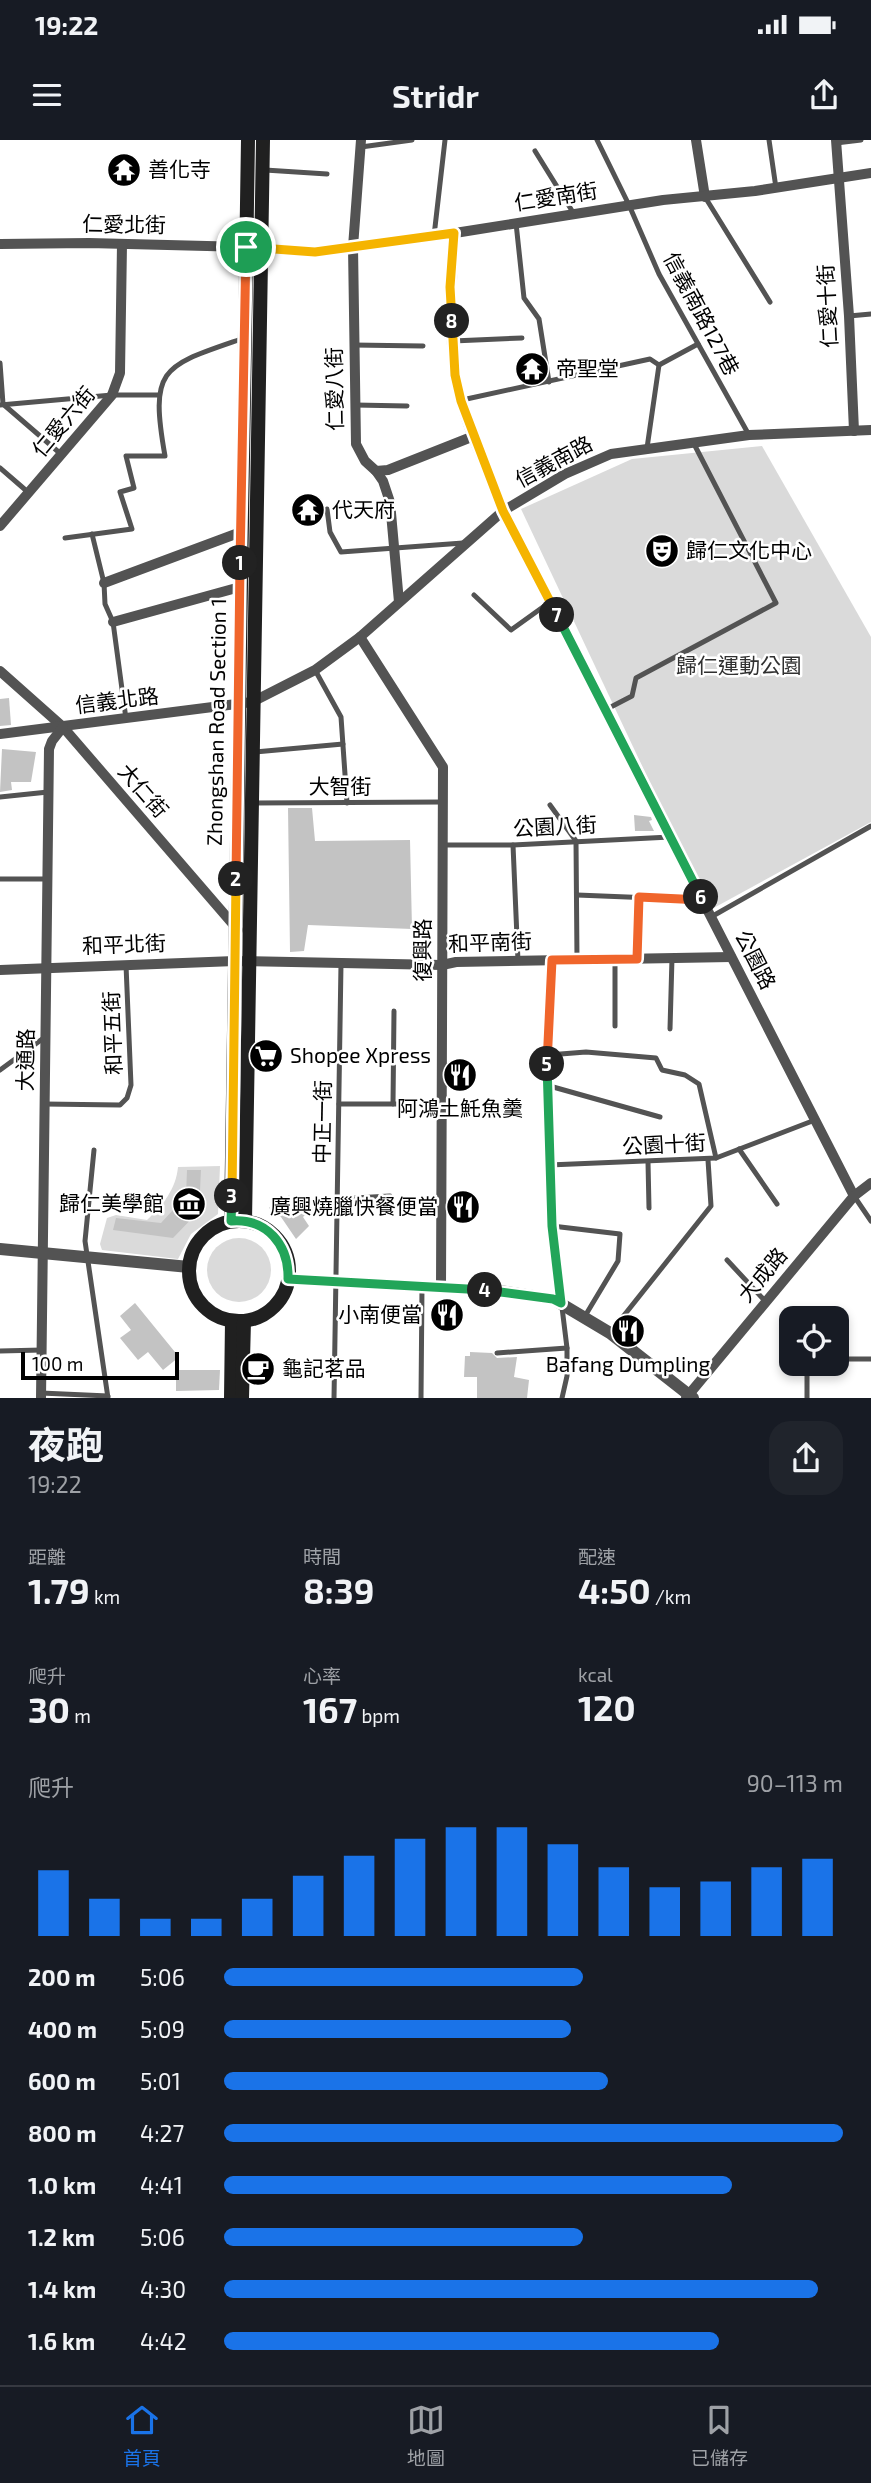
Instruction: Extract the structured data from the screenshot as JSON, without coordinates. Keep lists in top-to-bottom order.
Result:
{
  "streets": {
    "main road": ["Zhongshan Road Section 1"],
    "street": [
      "仁愛南街",
      "仁愛北街",
      "仁愛十街",
      "仁愛八街",
      "仁愛六街",
      "信義南路",
      "信義北路",
      "大仁街",
      "和平南街",
      "和平北街",
      "復興路",
      "公園路",
      "大通路",
      "大成路"
    ],
    "lane": [
      "信義南路127巷",
      "大智街",
      "公園八街",
      "和平五街",
      "中正一街",
      "公園十街"
    ]
  },
  "crossings": [
    ["仁愛南街", "仁愛北街"],
    ["仁愛南街", "仁愛十街"],
    ["仁愛南街", "信義南路127巷"],
    ["仁愛南街", "仁愛八街"],
    ["仁愛南街", "Zhongshan Road Section 1"],
    ["仁愛南街", "公園路"],
    ["仁愛北街", "仁愛六街"],
    ["仁愛北街", "Zhongshan Road Section 1"],
    ["仁愛十街", "信義南路"],
    ["信義南路127巷", "信義南路"],
    ["仁愛八街", "信義南路"],
    ["信義南路", "信義北路"],
    ["信義南路", "Zhongshan Road Section 1"],
    ["信義南路", "復興路"],
    ["信義南路", "公園路"],
    ["信義北路", "Zhongshan Road Section 1"],
    ["信義北路", "大仁街"],
    ["信義北路", "大通路"],
    ["Zhongshan Road Section 1", "大智街"],
    ["Zhongshan Road Section 1", "大仁街"],
    ["Zhongshan Road Section 1", "和平南街"],
    ["Zhongshan Road Section 1", "和平北街"],
    ["大智街", "復興路"],
    ["大仁街", "大通路"],
    ["公園八街", "復興路"],
    ["公園八街", "公園路"],
    ["和平南街", "和平北街"],
    ["和平南街", "復興路"],
    ["和平南街", "公園路"],
    ["和平南街", "中正一街"],
    ["和平北街", "和平五街"],
    ["和平北街", "大通路"],
    ["公園路", "公園十街"],
    ["公園路", "大成路"],
    ["和平五街", "大通路"]
  ],
  "parks": ["歸仁運動公園"],
  "places": {
    "temple": ["善化寺", "帝聖堂", "代天府"],
    "theatre": ["歸仁文化中心"],
    "supermarket": ["Shopee Xpress"],
    "restaurant": [
      "阿鴻土魠魚羹",
      "廣興燒臘快餐便當",
      "小南便當",
      "Bafang Dumpling"
    ],
    "museum": ["歸仁美學館"],
    "cafe": ["龜記茗品"]
  },
  "scale_bar": "100 m",
  "page": {
    "status": "19:22",
    "header": "Stridr",
    "pins": [
      "8",
      "1",
      "7",
      "2",
      "6",
      "5",
      "3",
      "4"
    ],
    "scale": "100 m",
    "heading": ["夜跑", "19:22"],
    "stats": [
      ["距離", "1.79 km"],
      ["時間", "8:39"],
      ["配速", "4:50 /km"],
      ["爬升", "30 m"],
      ["心率", "167 bpm"],
      ["kcal", "120"]
    ],
    "chart": ["爬升", "90–113 m"],
    "list": [
      {
        "name": "200 m",
        "note": "5:06"
      },
      {
        "name": "400 m",
        "note": "5:09"
      },
      {
        "name": "600 m",
        "note": "5:01"
      },
      {
        "name": "800 m",
        "note": "4:27"
      },
      {
        "name": "1.0 km",
        "note": "4:41"
      },
      {
        "name": "1.2 km",
        "note": "5:06"
      },
      {
        "name": "1.4 km",
        "note": "4:30"
      },
      {
        "name": "1.6 km",
        "note": "4:42"
      }
    ],
    "tabs": ["首頁", "地圖", "已儲存"]
  }
}
